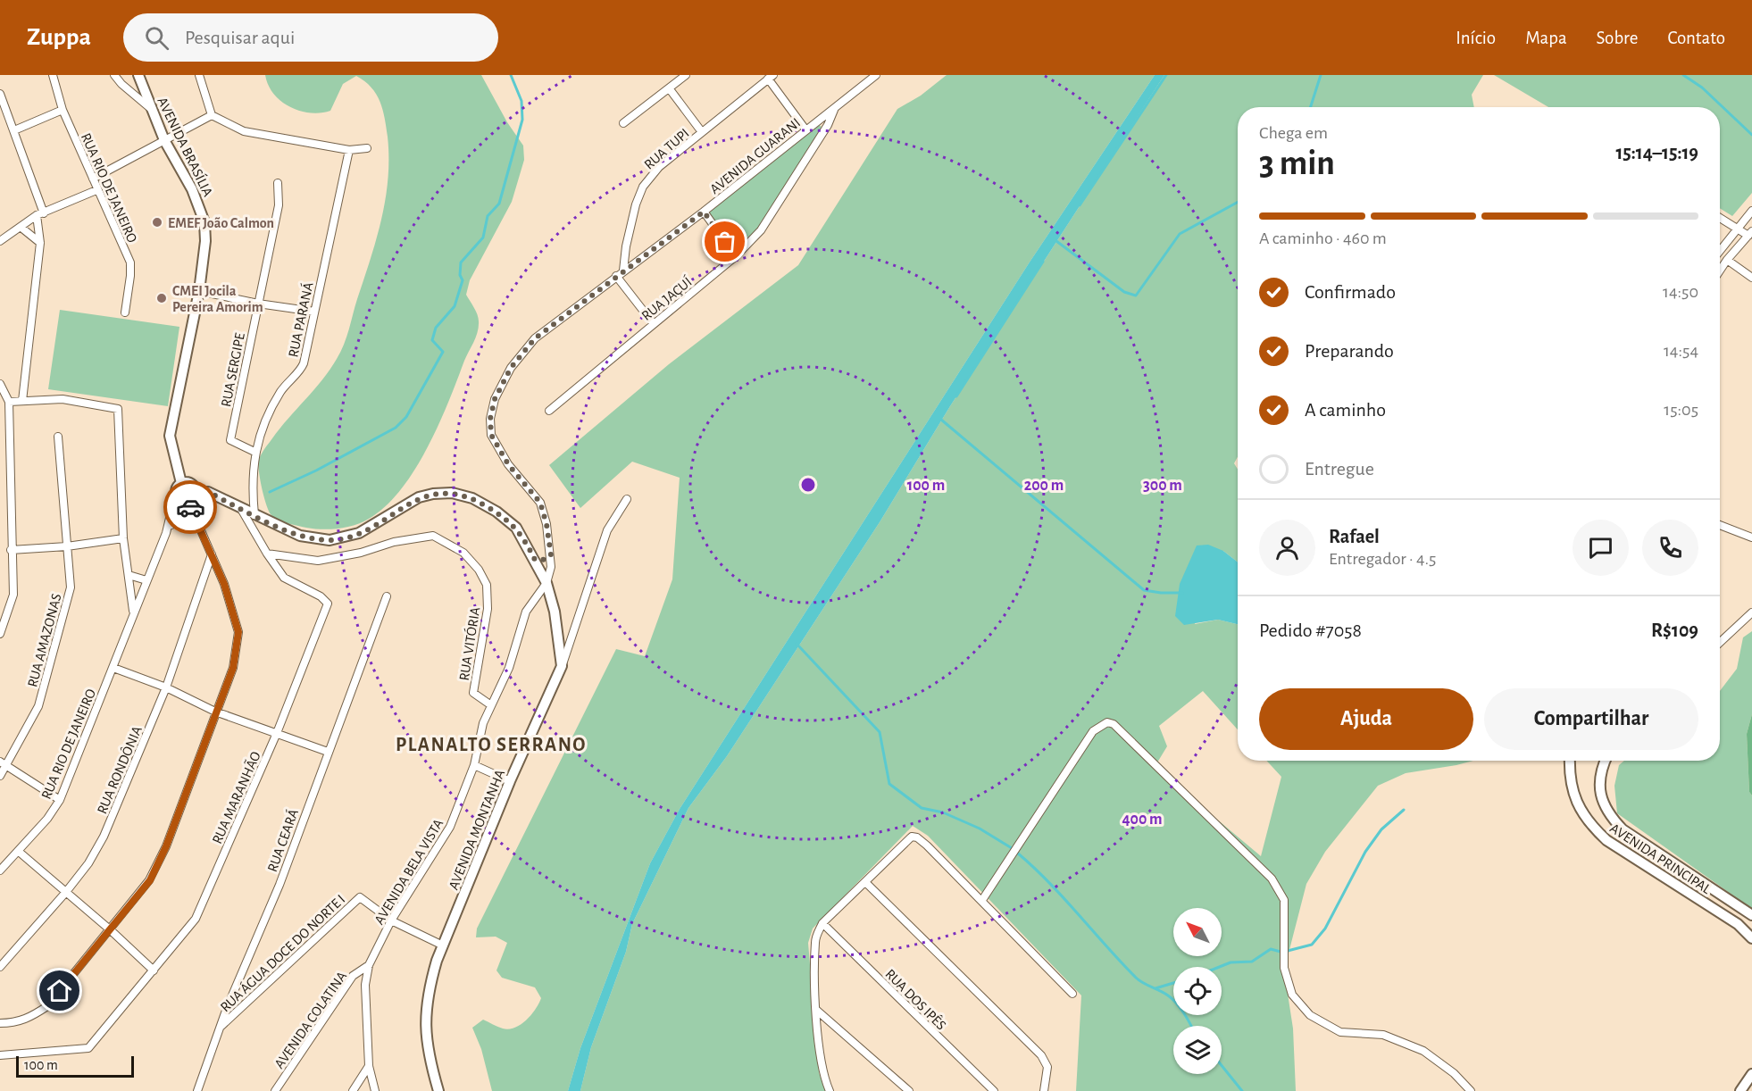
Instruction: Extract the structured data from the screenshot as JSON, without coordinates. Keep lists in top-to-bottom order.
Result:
{
  "streets": {
    "street": [
      "AVENIDA BRASÍLIA",
      "RUA TUPI",
      "AVENIDA GUARANI",
      "RUA RIO DE JANEIRO",
      "RUA JAÇUÍ",
      "RUA PARANÁ",
      "RUA SERGIPE",
      "RUA AMAZONAS",
      "RUA VITÓRIA",
      "RUA RONDÔNIA",
      "RUA MARANHÃO",
      "AVENIDA MONTANHA",
      "RUA CEARÁ",
      "AVENIDA PRINCIPAL",
      "AVENIDA BELA VISTA",
      "RUA ÁGUA DOCE DO NORTE I",
      "RUA DOS IPÊS",
      "AVENIDA COLATINA"
    ]
  },
  "crossings": [
    ["AVENIDA BRASÍLIA", "RUA RIO DE JANEIRO"],
    ["RUA TUPI", "AVENIDA GUARANI"],
    ["AVENIDA GUARANI", "RUA JAÇUÍ"],
    ["AVENIDA GUARANI", "AVENIDA BELA VISTA"],
    ["RUA PARANÁ", "RUA SERGIPE"],
    ["RUA VITÓRIA", "RUA MARANHÃO"],
    ["RUA VITÓRIA", "AVENIDA BELA VISTA"],
    ["AVENIDA MONTANHA", "RUA ÁGUA DOCE DO NORTE I"],
    ["RUA CEARÁ", "RUA ÁGUA DOCE DO NORTE I"],
    ["AVENIDA BELA VISTA", "RUA ÁGUA DOCE DO NORTE I"],
    ["AVENIDA BELA VISTA", "AVENIDA COLATINA"]
  ],
  "districts": ["PLANALTO SERRANO"],
  "places": ["EMEF João Calmon", "CMEI Jocila Pereira Amorim"],
  "scale_bar": "100 m",
  "north": "top left",
  "page": {
    "header": "Zuppa",
    "search": "Pesquisar aqui",
    "nav": [
      "Início",
      "Mapa",
      "Sobre",
      "Contato"
    ],
    "heading": ["3 min", "Chega em", "15:14–15:19"],
    "panel": [
      "Rafael",
      "Entregador · 4.5",
      "Pedido #7058",
      "R$109"
    ],
    "bar": "A caminho · 460 m",
    "list": [
      ["Confirmado", "14:50"],
      ["Preparando", "14:54"],
      ["A caminho", "15:05"],
      "Entregue"
    ],
    "buttons": ["Ajuda", "Compartilhar"],
    "scale": "100 m"
  },
  "rings": [
    "100 m",
    "200 m",
    "300 m",
    "400 m"
  ]
}
